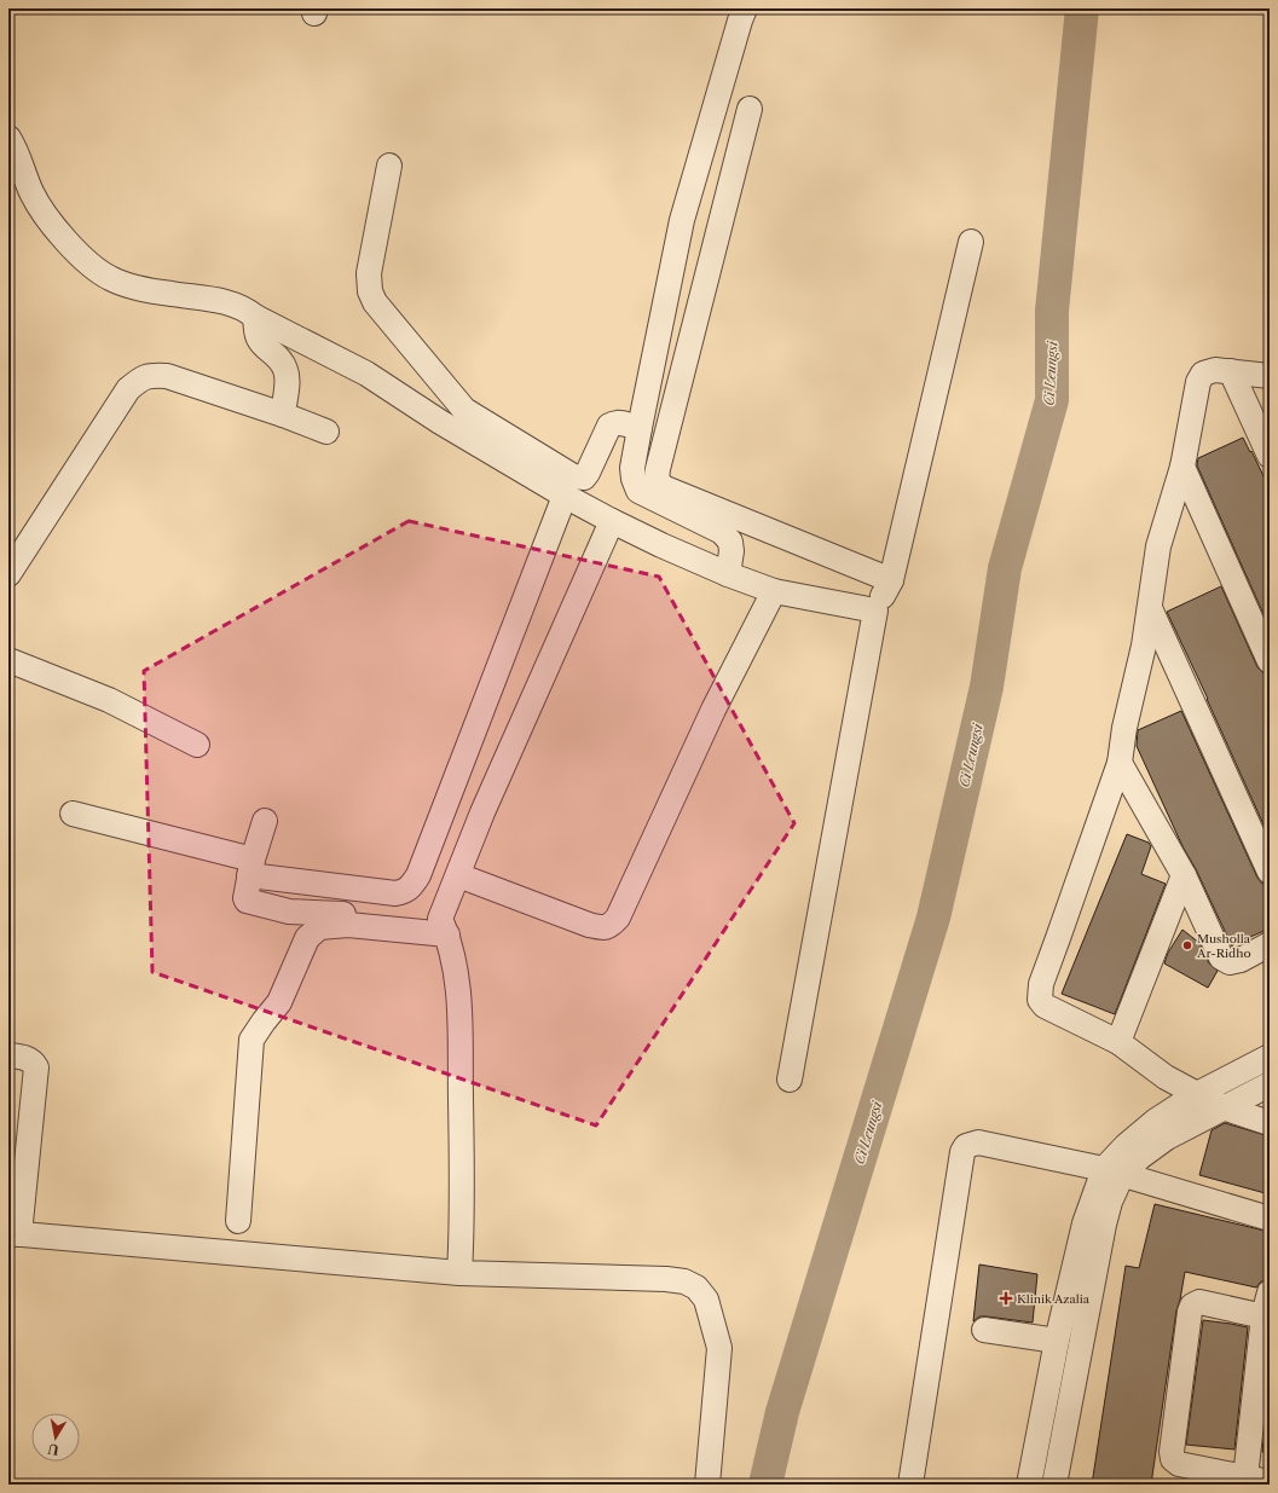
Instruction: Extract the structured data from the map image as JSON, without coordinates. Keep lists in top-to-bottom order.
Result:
{
  "water": ["Ci Leungsi"],
  "places": {
    "other": ["Musholla Ar-Ridho"],
    "health": ["Klinik Azalia"]
  },
  "north": "bottom"
}
